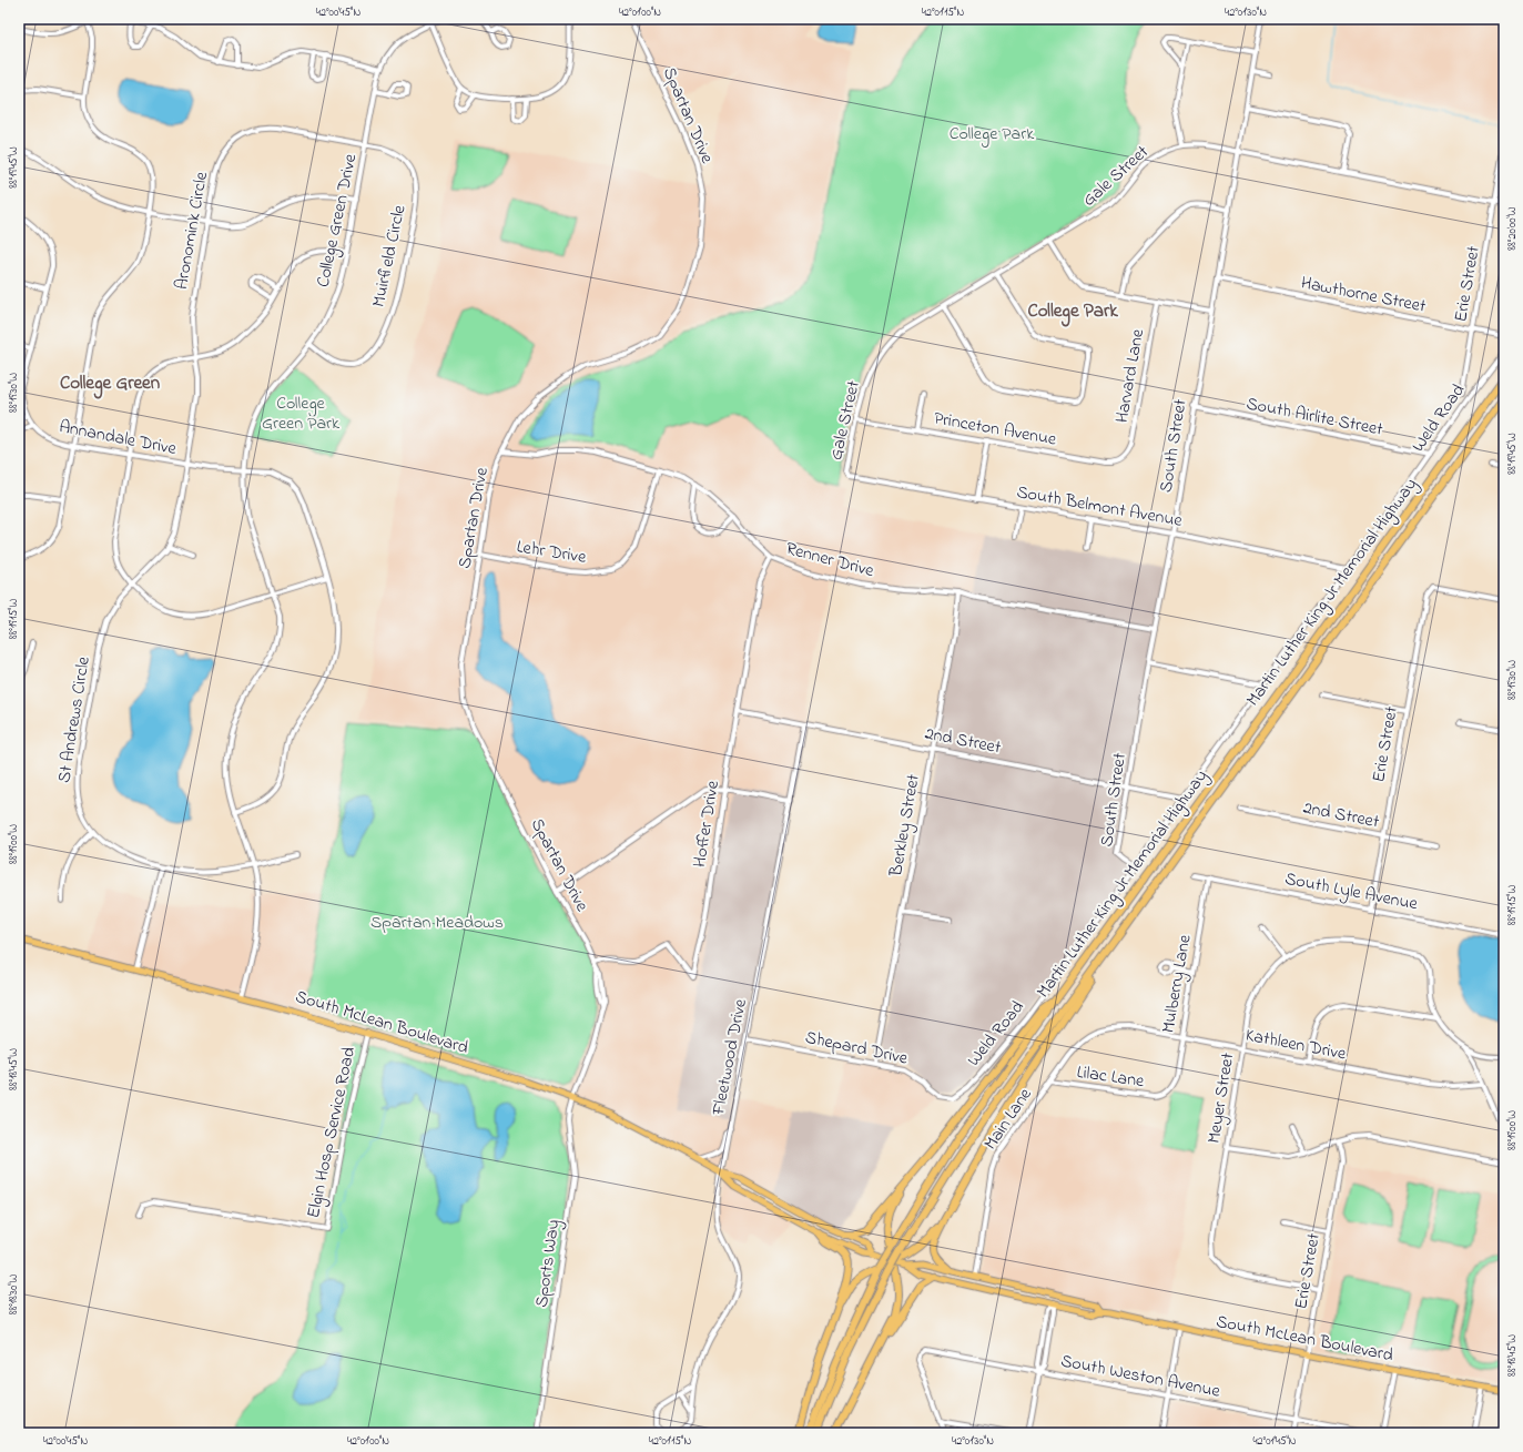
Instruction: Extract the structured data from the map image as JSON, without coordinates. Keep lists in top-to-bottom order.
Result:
{
  "streets": {
    "highway": ["Martin Luther King Jr Memorial Highway"],
    "main road": ["South McLean Boulevard"],
    "street": [
      "Spartan Drive",
      "Gale Street",
      "College Green Drive",
      "Aronomink Circle",
      "Muirfield Circle",
      "Erie Street",
      "Hawthorne Street",
      "Harvard Lane",
      "South Airlite Street",
      "Weld Road",
      "Princeton Avenue",
      "Annandale Drive",
      "South Street",
      "South Belmont Avenue",
      "Lehr Drive",
      "Renner Drive",
      "St Andrews Circle",
      "2nd Street",
      "Hoffer Drive",
      "Berkley Street",
      "South Lyle Avenue",
      "Mulberry Lane",
      "Kathleen Drive",
      "Shepard Drive",
      "Fleetwood Drive",
      "Lilac Lane",
      "Meyer Street",
      "Main Lane",
      "Elgin Hosp Service Road",
      "Sports Way",
      "South Weston Avenue"
    ]
  },
  "crossings": [
    ["Spartan Drive", "Lehr Drive"],
    ["Spartan Drive", "Renner Drive"],
    ["Spartan Drive", "Hoffer Drive"],
    ["Spartan Drive", "South McLean Boulevard"],
    ["Spartan Drive", "Sports Way"],
    ["Gale Street", "Erie Street"],
    ["Gale Street", "Princeton Avenue"],
    ["Gale Street", "South Street"],
    ["Gale Street", "South Belmont Avenue"],
    ["College Green Drive", "Aronomink Circle"],
    ["College Green Drive", "Muirfield Circle"],
    ["College Green Drive", "Annandale Drive"],
    ["College Green Drive", "St Andrews Circle"],
    ["College Green Drive", "South McLean Boulevard"],
    ["Aronomink Circle", "Muirfield Circle"],
    ["Aronomink Circle", "Annandale Drive"],
    ["Aronomink Circle", "St Andrews Circle"],
    ["Erie Street", "Hawthorne Street"],
    ["Erie Street", "2nd Street"],
    ["Erie Street", "South Lyle Avenue"],
    ["Erie Street", "South McLean Boulevard"],
    ["Erie Street", "Meyer Street"],
    ["Erie Street", "South Weston Avenue"],
    ["Hawthorne Street", "South Street"],
    ["Harvard Lane", "Princeton Avenue"],
    ["South Airlite Street", "Weld Road"],
    ["South Airlite Street", "South Street"],
    ["Weld Road", "South Street"],
    ["Weld Road", "South Belmont Avenue"],
    ["Weld Road", "2nd Street"],
    ["Weld Road", "Shepard Drive"],
    ["Annandale Drive", "St Andrews Circle"],
    ["South Street", "South Belmont Avenue"],
    ["South Street", "Renner Drive"],
    ["South Street", "2nd Street"],
    ["Lehr Drive", "Renner Drive"],
    ["Renner Drive", "Hoffer Drive"],
    ["Renner Drive", "Berkley Street"],
    ["2nd Street", "Hoffer Drive"],
    ["2nd Street", "Berkley Street"],
    ["2nd Street", "Fleetwood Drive"],
    ["Berkley Street", "Shepard Drive"],
    ["South Lyle Avenue", "Mulberry Lane"],
    ["Mulberry Lane", "Kathleen Drive"],
    ["Mulberry Lane", "Lilac Lane"],
    ["South McLean Boulevard", "Fleetwood Drive"],
    ["South McLean Boulevard", "Main Lane"],
    ["South McLean Boulevard", "Elgin Hosp Service Road"],
    ["South McLean Boulevard", "Sports Way"],
    ["Kathleen Drive", "Meyer Street"],
    ["Kathleen Drive", "Main Lane"],
    ["Shepard Drive", "Fleetwood Drive"],
    ["Lilac Lane", "Main Lane"]
  ],
  "districts": ["College Park", "College Green"],
  "parks": ["College Park", "College Green Park", "Spartan Meadows"],
  "coordinates": [
    "42°00'45\"N",
    "42°01'00\"N",
    "42°01'15\"N",
    "42°01'30\"N",
    "88°19'45\"W",
    "88°20'00\"W",
    "88°19'30\"W",
    "88°19'15\"W",
    "88°19'00\"W",
    "88°18'45\"W",
    "88°18'30\"W",
    "42°01'45\"N"
  ]
}
